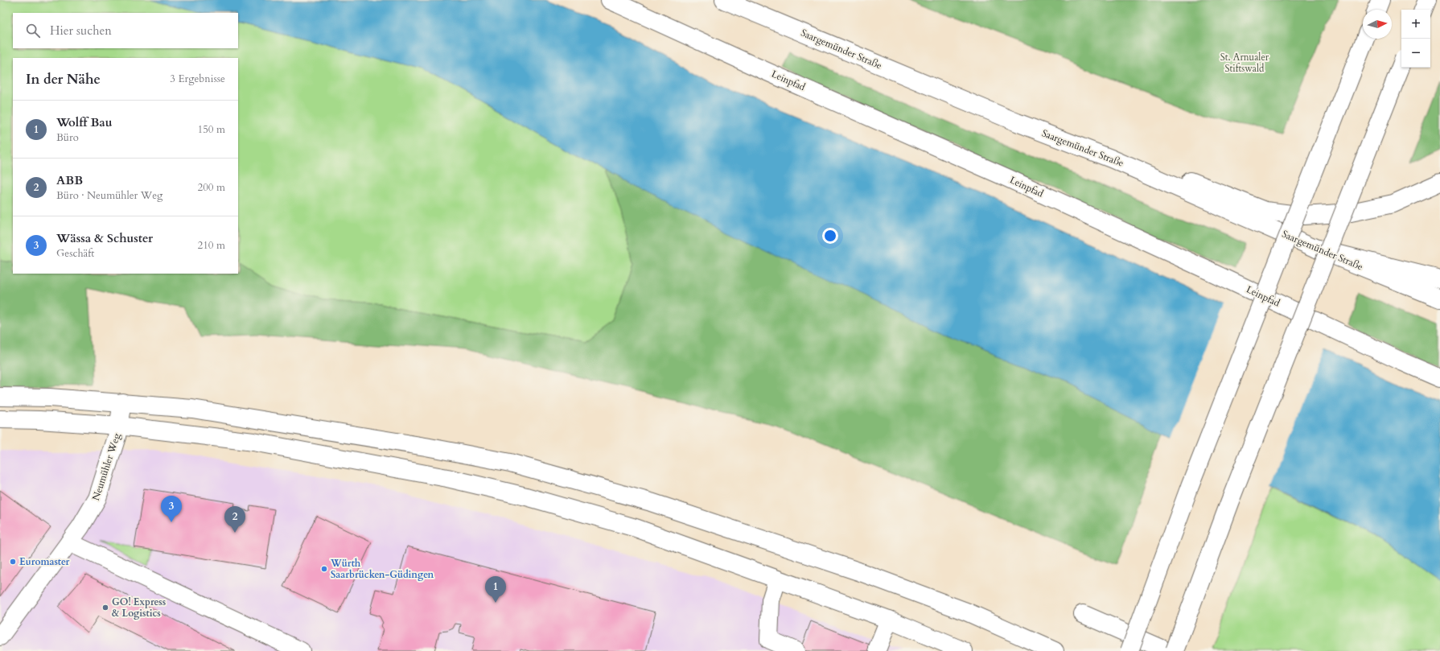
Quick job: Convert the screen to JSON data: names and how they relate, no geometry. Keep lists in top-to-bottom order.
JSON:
{
  "streets": {
    "main road": ["Saargemünder Straße", "Leinpfad", "Neumühler Weg"]
  },
  "parks": ["St. Arnualer Stiftswald"],
  "places": ["Euromaster", "Würth Saarbrücken-Güdingen", "GO! Express & Logistics"],
  "north": "right",
  "page": {
    "map_buttons": ["+", "−"],
    "search": "Hier suchen",
    "heading": ["In der Nähe", "3 Ergebnisse"],
    "list": [
      {
        "mark": "1",
        "name": "Wolff Bau",
        "note": "Büro",
        "value": "150 m"
      },
      {
        "mark": "2",
        "name": "ABB",
        "note": "Büro · Neumühler Weg",
        "value": "200 m"
      },
      {
        "mark": "3",
        "name": "Wässa & Schuster",
        "note": "Geschäft",
        "value": "210 m"
      }
    ],
    "pins": ["3", "2", "1"]
  }
}
